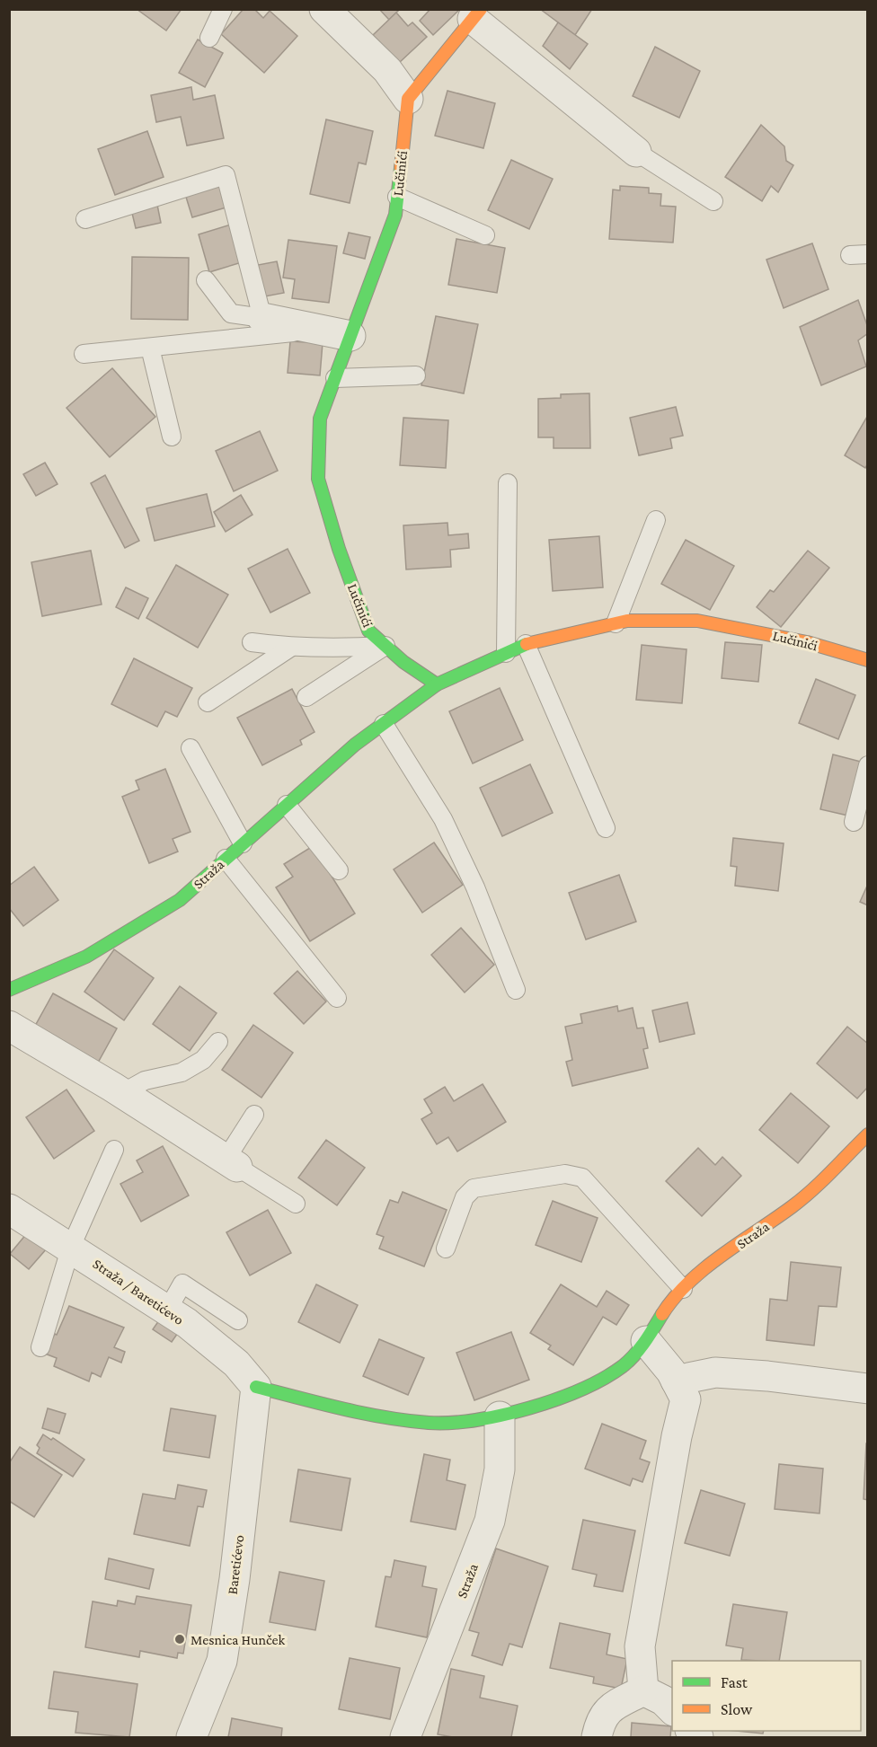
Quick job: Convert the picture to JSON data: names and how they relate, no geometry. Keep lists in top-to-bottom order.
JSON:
{
  "streets": {
    "street": [
      "Lučinići",
      "Straža",
      "Straža / Baretićevo",
      "Baretićevo"
    ]
  },
  "crossings": [
    ["Lučinići", "Straža"],
    ["Straža", "Straža / Baretićevo"],
    ["Straža", "Baretićevo"],
    ["Straža / Baretićevo", "Baretićevo"]
  ],
  "places": ["Mesnica Hunček"],
  "legend": ["Fast", "Slow"]
}
